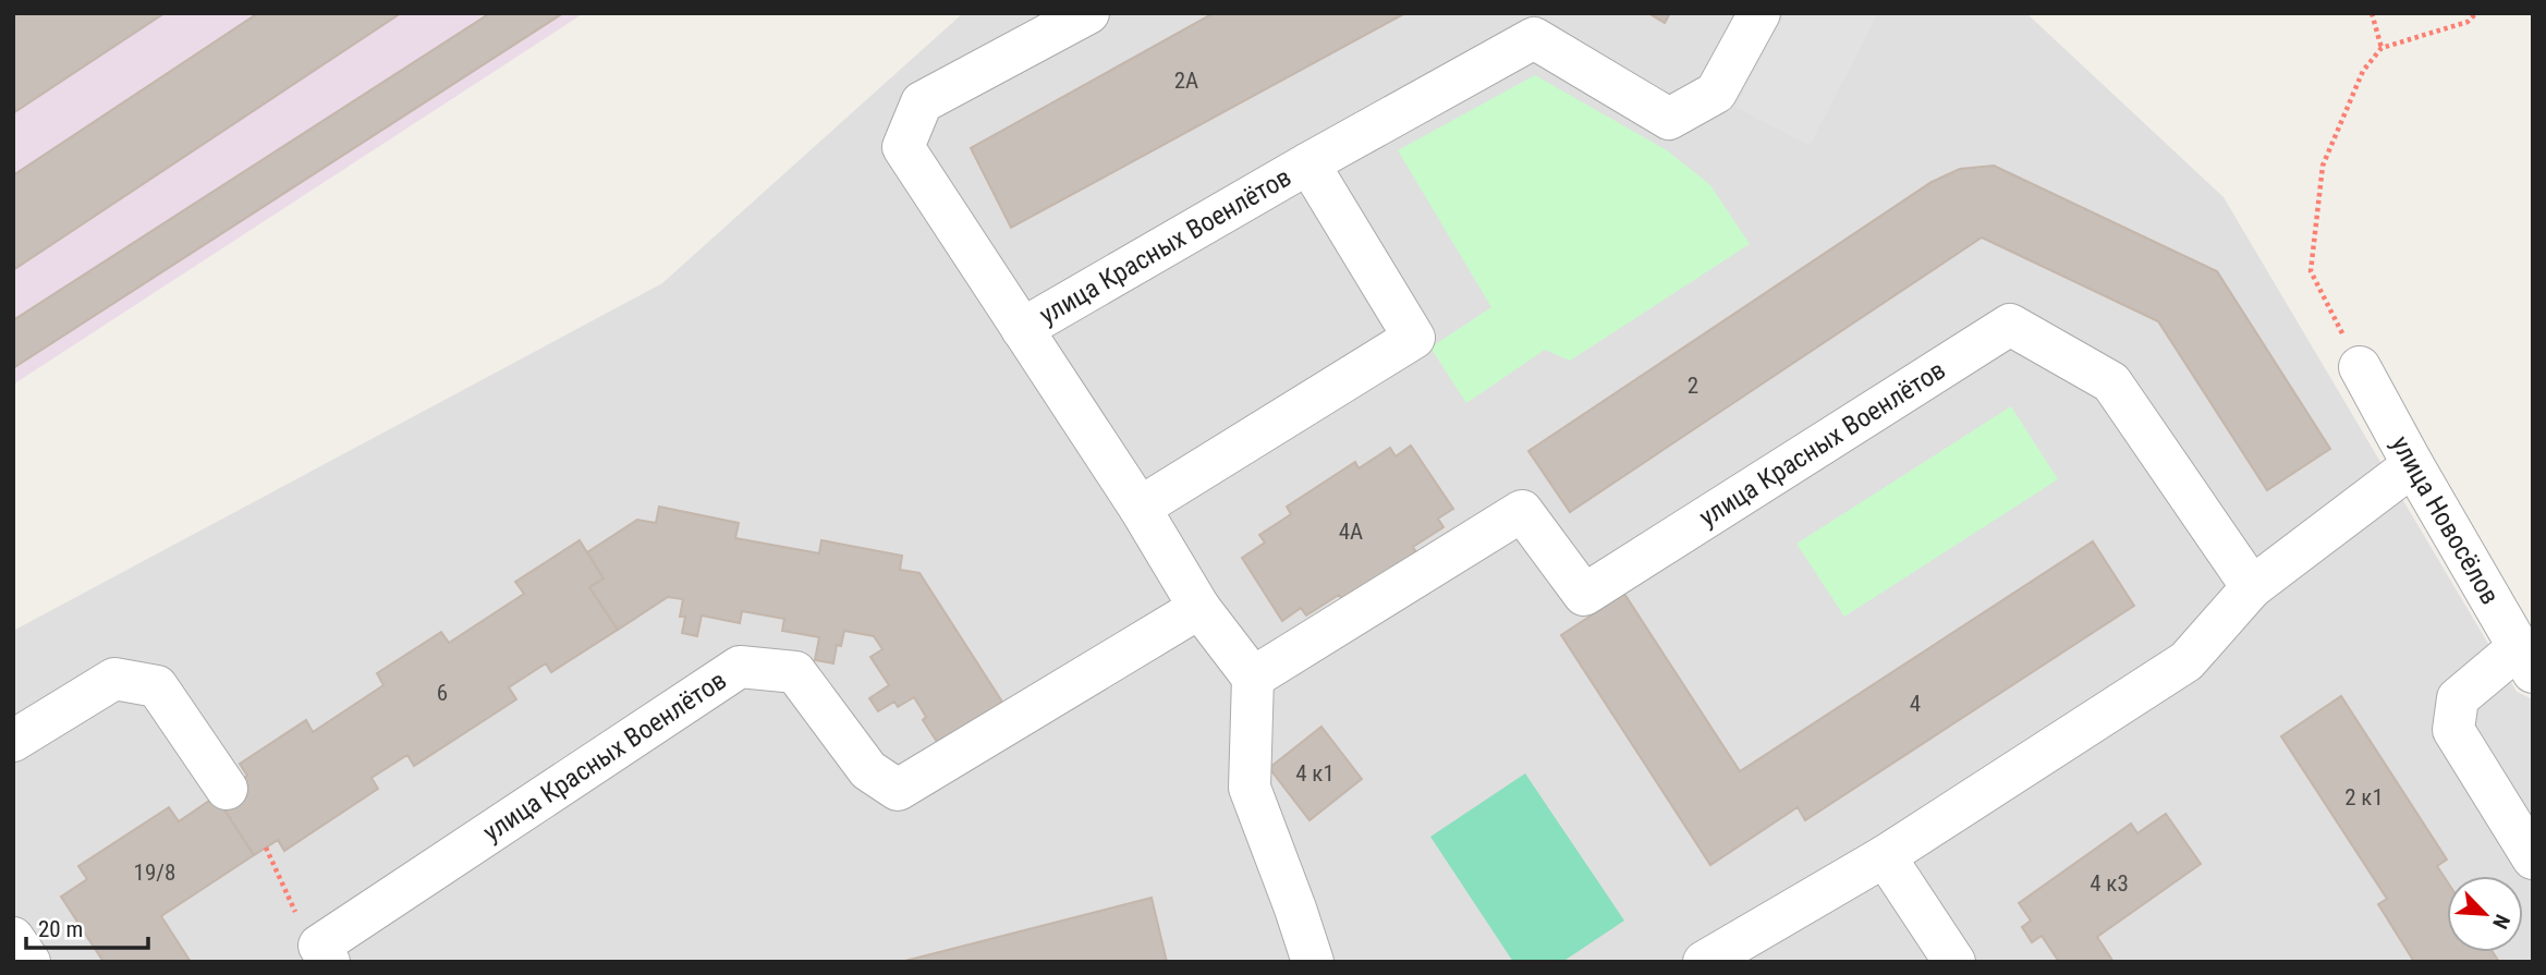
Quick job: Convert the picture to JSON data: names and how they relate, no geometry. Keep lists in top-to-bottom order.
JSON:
{
  "streets": {
    "street": ["улица Красных Военлётов", "улица Новосёлов"]
  },
  "house_numbers": [
    "2А",
    "2",
    "4А",
    "6",
    "4",
    "4 к1",
    "2 к1",
    "19/8",
    "4 к3"
  ],
  "scale_bar": "20 m",
  "north": "bottom right"
}
